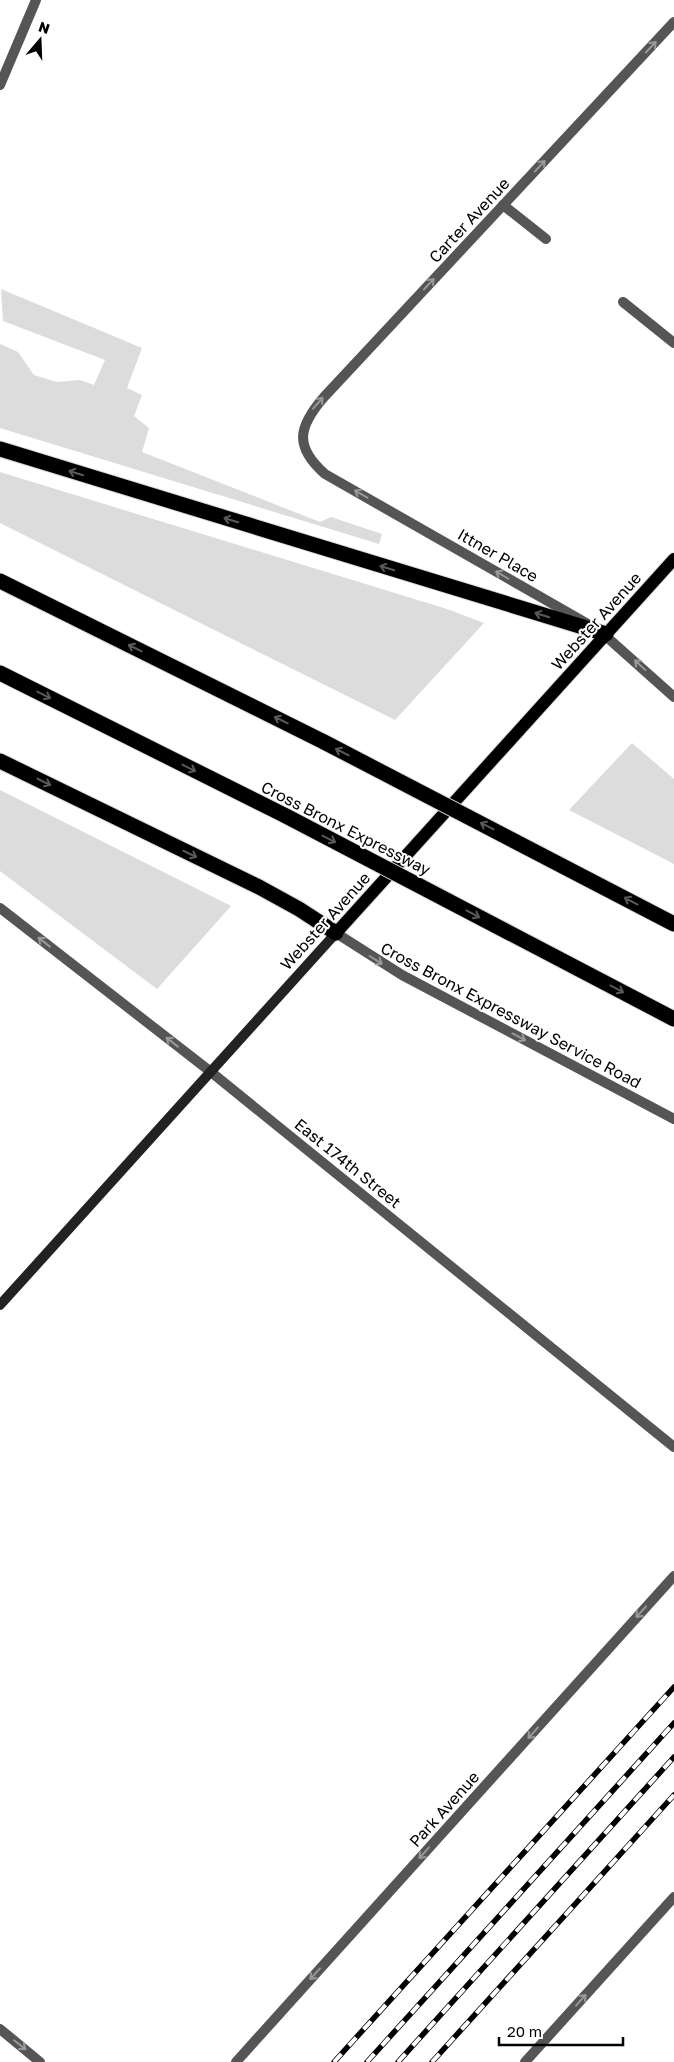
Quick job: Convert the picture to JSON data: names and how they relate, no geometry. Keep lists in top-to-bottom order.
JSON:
{
  "streets": {
    "highway": ["Cross Bronx Expressway"],
    "main road": ["Webster Avenue"],
    "street": [
      "Carter Avenue",
      "Ittner Place",
      "Cross Bronx Expressway Service Road",
      "East 174th Street",
      "Park Avenue"
    ]
  },
  "crossings": [
    ["Carter Avenue", "Ittner Place"],
    ["Ittner Place", "Webster Avenue"],
    ["Webster Avenue", "Cross Bronx Expressway Service Road"],
    ["Webster Avenue", "East 174th Street"]
  ],
  "one_way": [
    "Carter Avenue",
    "Ittner Place",
    "Cross Bronx Expressway Service Road",
    "Park Avenue"
  ],
  "scale_bar": "20 m",
  "north": "top"
}
